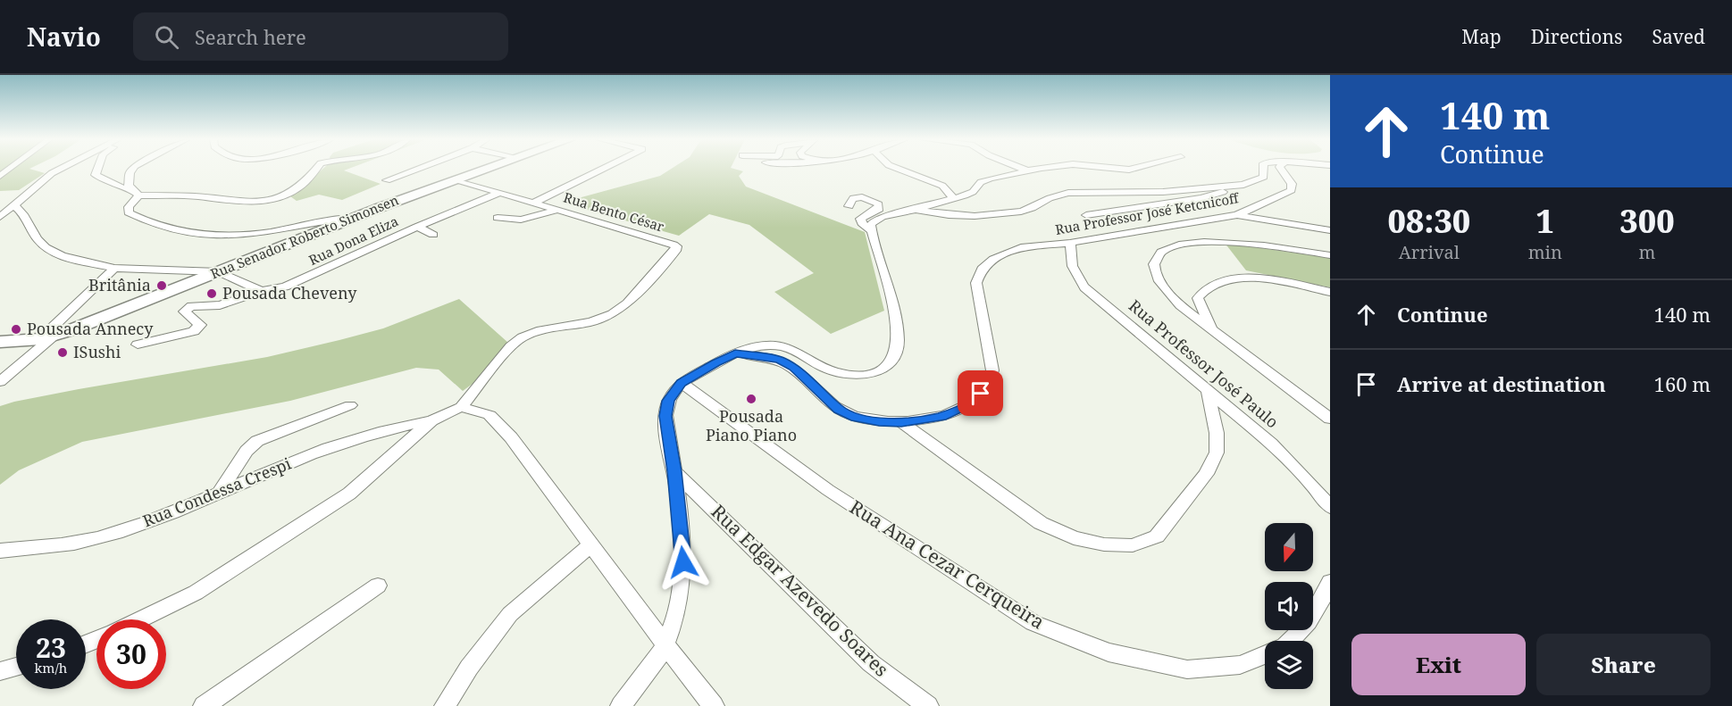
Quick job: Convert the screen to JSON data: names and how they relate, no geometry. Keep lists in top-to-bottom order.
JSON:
{
  "streets": {
    "street": [
      "Rua Bento César",
      "Rua Professor José Ketcnicoff",
      "Rua Senador Roberto Simonsen",
      "Rua Dona Eliza",
      "Rua Professor José Paulo",
      "Rua Condessa Crespi",
      "Rua Ana Cezar Cerqueira",
      "Rua Edgar Azevedo Soares"
    ]
  },
  "crossings": [
    ["Rua Bento César", "Rua Senador Roberto Simonsen"],
    ["Rua Bento César", "Rua Dona Eliza"],
    ["Rua Professor José Ketcnicoff", "Rua Professor José Paulo"]
  ],
  "places": [
    "Britânia",
    "Pousada Cheveny",
    "Pousada Annecy",
    "ISushi",
    "Pousada Piano Piano"
  ],
  "north": "bottom",
  "page": {
    "header": "Navio",
    "search": "Search here",
    "nav": ["Map", "Directions", "Saved"],
    "turn": ["140 m", "Continue"],
    "eta": [
      "08:30",
      "Arrival",
      "1",
      "min",
      "300",
      "m"
    ],
    "list": [
      {
        "name": "Continue",
        "value": "140 m"
      },
      {
        "name": "Arrive at destination",
        "value": "160 m"
      }
    ],
    "speed": "23 km/h",
    "limit": "30",
    "buttons": ["Exit", "Share"]
  }
}
